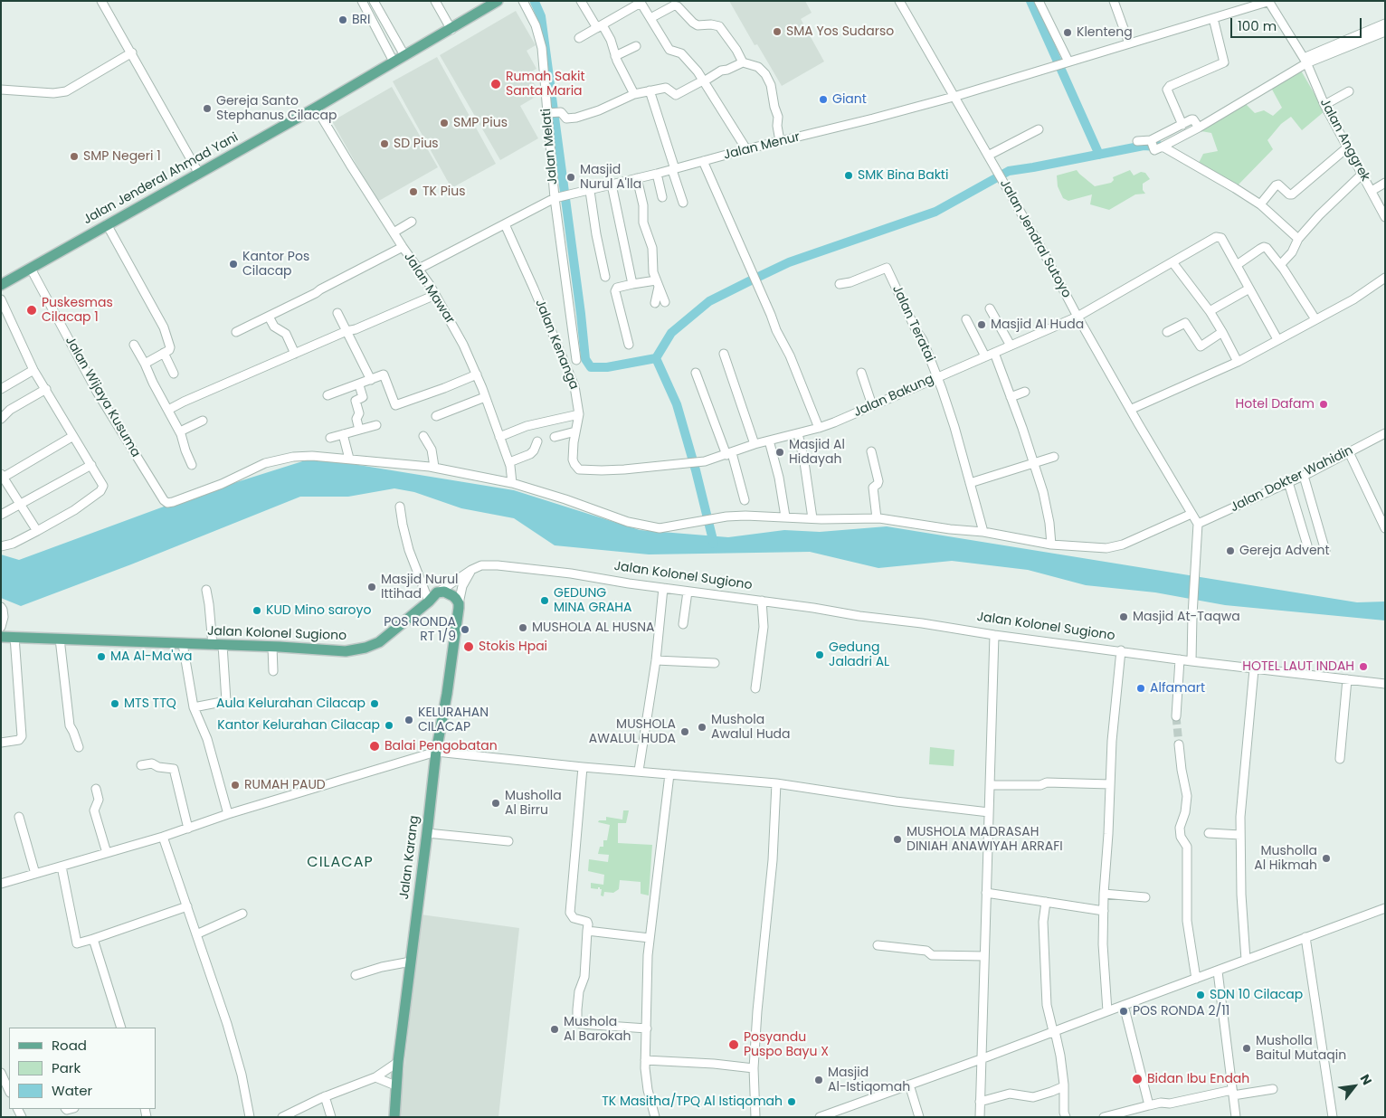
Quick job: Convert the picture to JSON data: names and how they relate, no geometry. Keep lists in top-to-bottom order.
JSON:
{
  "streets": {
    "main road": ["Jalan Jenderal Ahmad Yani", "Jalan Kolonel Sugiono", "Jalan Karang"],
    "street": [
      "Jalan Anggrek",
      "Jalan Melati",
      "Jalan Menur",
      "Jalan Jendral Sutoyo",
      "Jalan Mawar",
      "Jalan Teratai",
      "Jalan Kenanga",
      "Jalan Bakung",
      "Jalan Wijaya Kusuma",
      "Jalan Dokter Wahidin"
    ]
  },
  "crossings": [
    ["Jalan Anggrek", "Jalan Menur"],
    ["Jalan Melati", "Jalan Menur"],
    ["Jalan Melati", "Jalan Mawar"],
    ["Jalan Melati", "Jalan Kenanga"],
    ["Jalan Menur", "Jalan Jendral Sutoyo"],
    ["Jalan Jenderal Ahmad Yani", "Jalan Mawar"],
    ["Jalan Jenderal Ahmad Yani", "Jalan Wijaya Kusuma"],
    ["Jalan Jendral Sutoyo", "Jalan Bakung"],
    ["Jalan Jendral Sutoyo", "Jalan Dokter Wahidin"],
    ["Jalan Teratai", "Jalan Bakung"],
    ["Jalan Kenanga", "Jalan Bakung"]
  ],
  "districts": ["CILACAP"],
  "places": [
    "BRI",
    "SMA Yos Sudarso",
    "Klenteng",
    "Rumah Sakit Santa Maria",
    "Giant",
    "Gereja Santo Stephanus Cilacap",
    "SMP Pius",
    "SD Pius",
    "SMP Negeri 1",
    "SMK Bina Bakti",
    "Masjid Nurul A'lla",
    "TK Pius",
    "Kantor Pos Cilacap",
    "Puskesmas Cilacap 1",
    "Masjid Al Huda",
    "Hotel Dafam",
    "Masjid Al Hidayah",
    "Gereja Advent",
    "Masjid Nurul Ittihad",
    "GEDUNG MINA GRAHA",
    "KUD Mino saroyo",
    "Masjid At-Taqwa",
    "MUSHOLA AL HUSNA",
    "POS RONDA RT 1/9",
    "Stokis Hpai",
    "Gedung Jaladri AL",
    "MA Al-Ma'wa",
    "HOTEL LAUT INDAH",
    "Alfamart",
    "MTS TTQ",
    "Aula Kelurahan Cilacap",
    "KELURAHAN CILACAP",
    "Kantor Kelurahan Cilacap",
    "Mushola Awalul Huda",
    "MUSHOLA AWALUL HUDA",
    "Balai Pengobatan",
    "RUMAH PAUD",
    "Musholla Al Birru",
    "MUSHOLA MADRASAH DINIAH ANAWIYAH ARRAFI",
    "Musholla Al Hikmah",
    "SDN 10 Cilacap",
    "POS RONDA 2/11",
    "Mushola Al Barokah",
    "Posyandu Puspo Bayu X",
    "Musholla Baitul Mutaqin",
    "Bidan Ibu Endah",
    "Masjid Al-Istiqomah",
    "TK Masitha/TPQ Al Istiqomah"
  ],
  "legend": ["Road", "Park", "Water"],
  "scale_bar": "100 m",
  "north": "top right"
}
